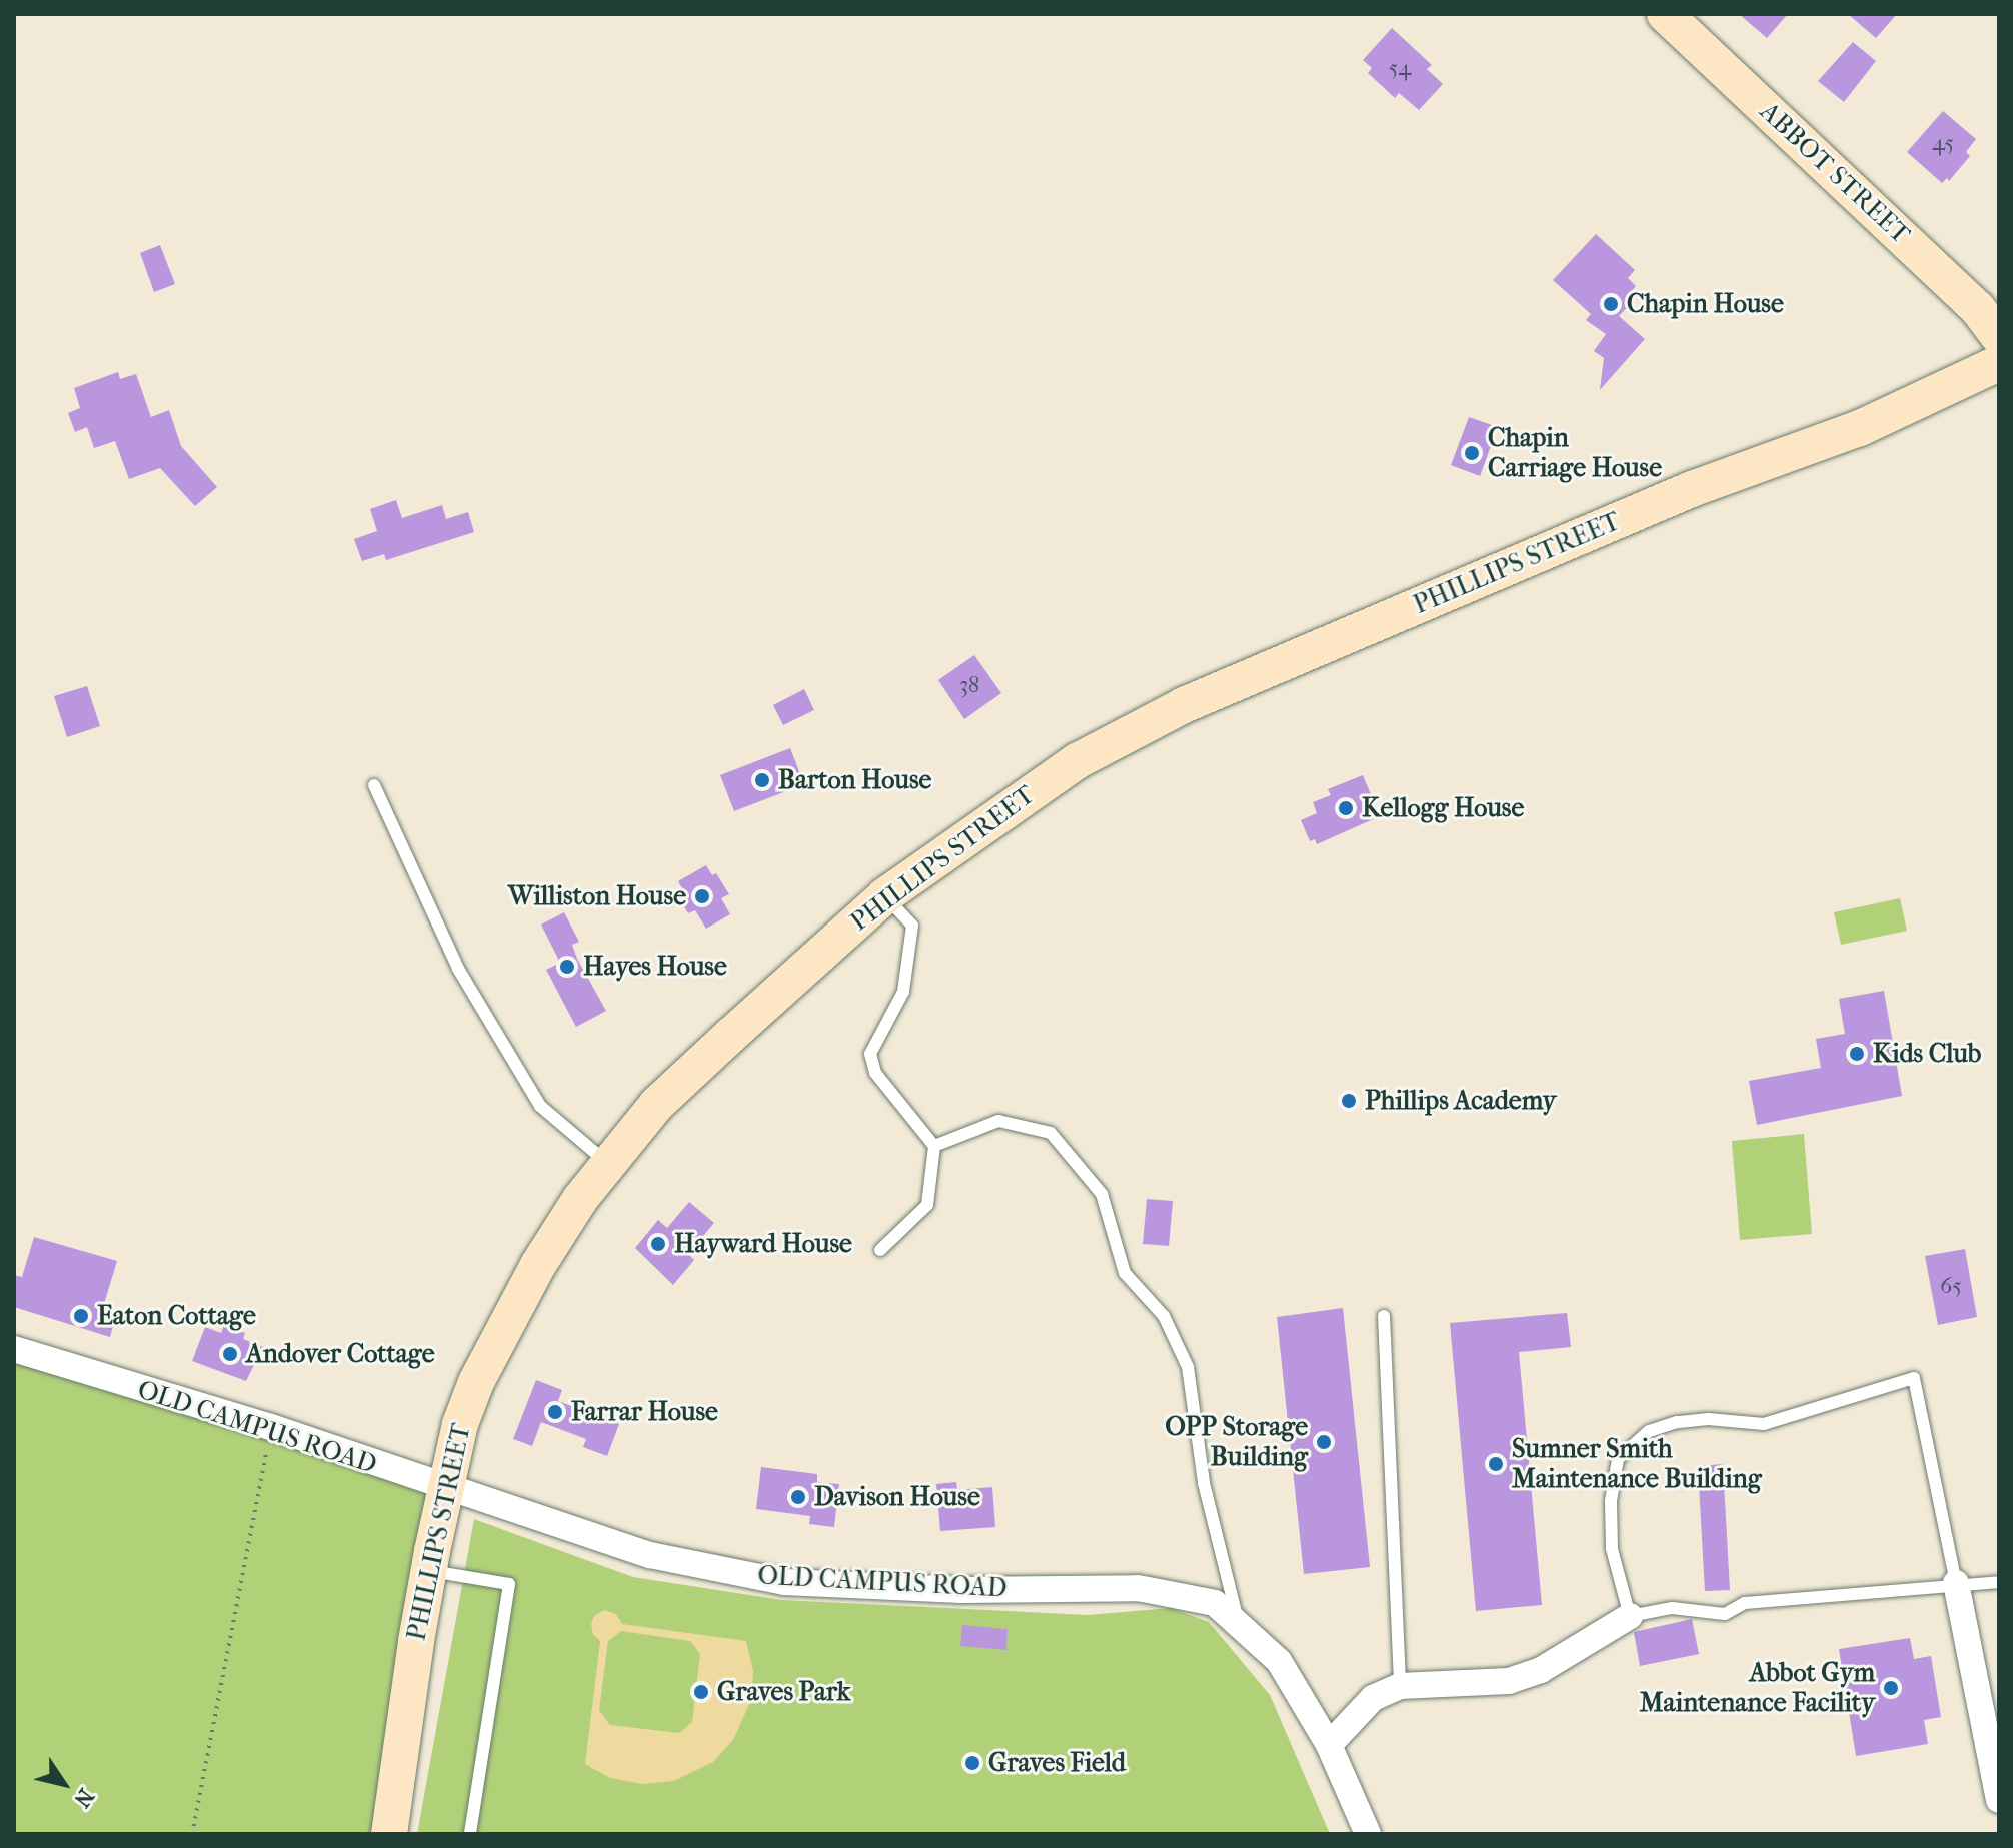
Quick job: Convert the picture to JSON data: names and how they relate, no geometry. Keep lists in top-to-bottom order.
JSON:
{
  "streets": {
    "street": ["ABBOT STREET", "PHILLIPS STREET", "OLD CAMPUS ROAD"]
  },
  "crossings": [
    ["PHILLIPS STREET", "OLD CAMPUS ROAD"]
  ],
  "places": [
    "Chapin House",
    "Chapin Carriage House",
    "Barton House",
    "Kellogg House",
    "Williston House",
    "Hayes House",
    "Kids Club",
    "Phillips Academy",
    "Hayward House",
    "Eaton Cottage",
    "Andover Cottage",
    "Farrar House",
    "OPP Storage Building",
    "Sumner Smith Maintenance Building",
    "Davison House",
    "Abbot Gym Maintenance Facility",
    "Graves Park",
    "Graves Field"
  ],
  "house_numbers": [
    "54",
    "45",
    "38",
    "65"
  ],
  "north": "bottom right"
}
